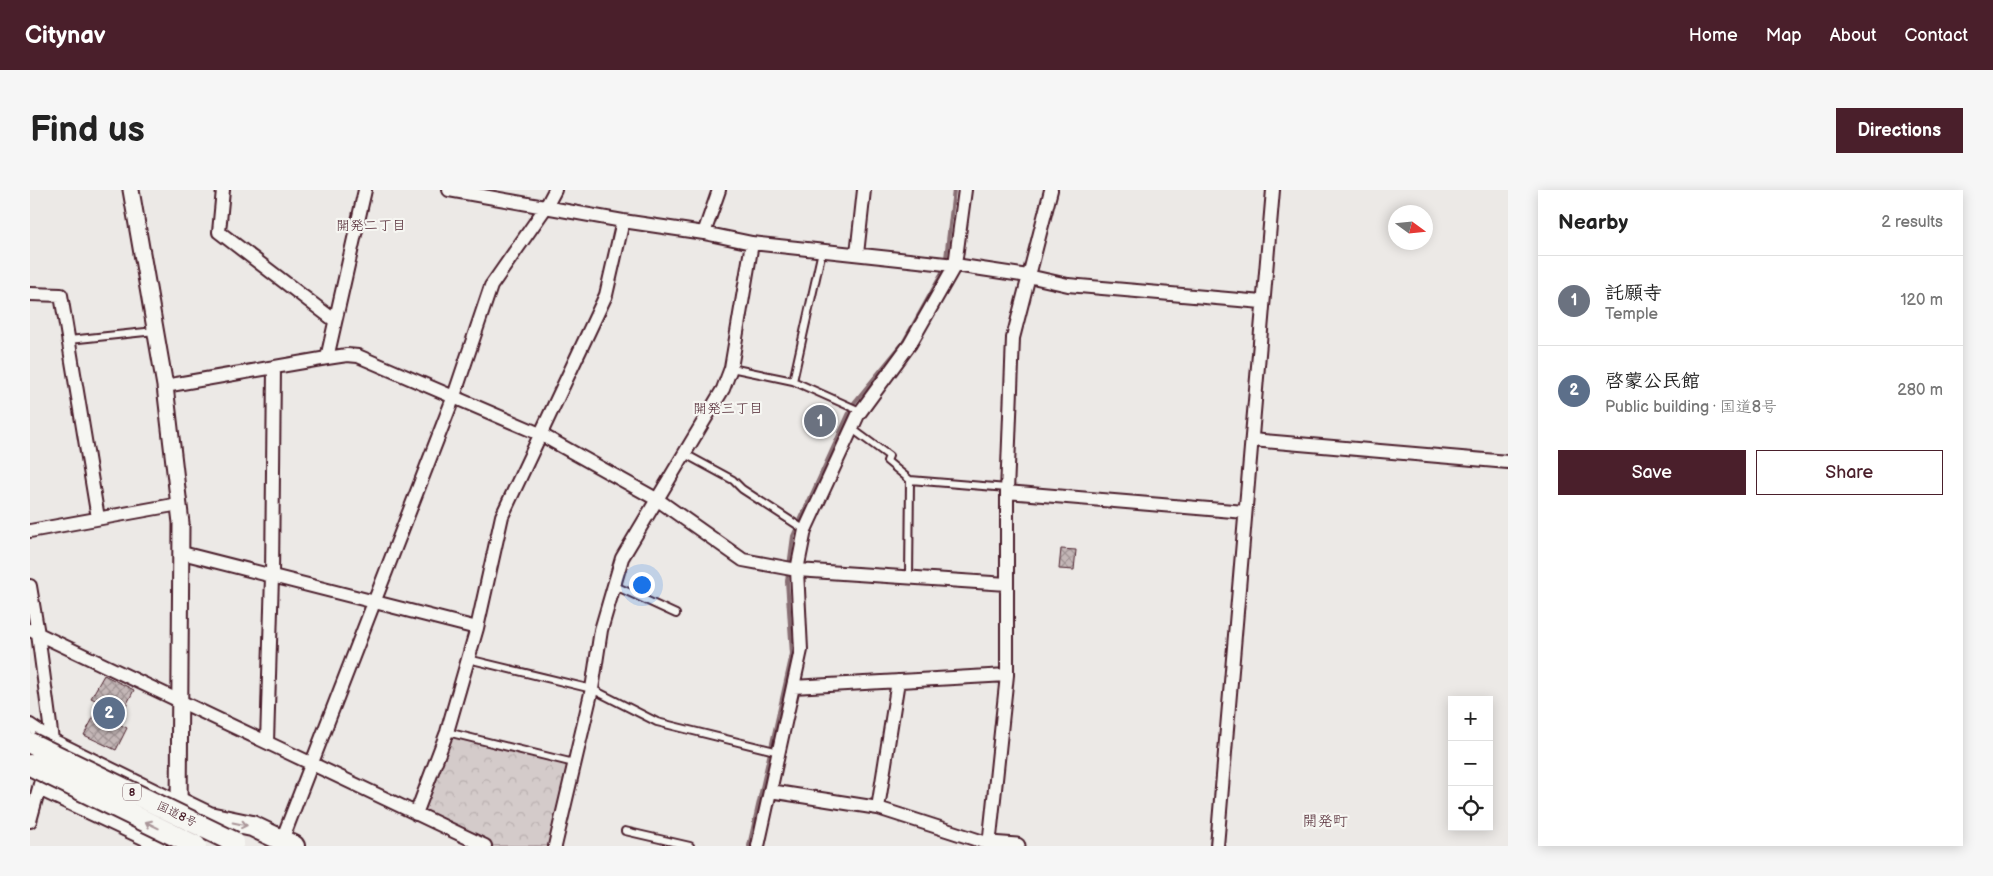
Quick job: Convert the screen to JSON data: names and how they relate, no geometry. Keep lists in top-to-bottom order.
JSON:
{
  "streets": {
    "highway": ["8", "国道8号"]
  },
  "districts": ["開発二丁目", "開発三丁目", "開発町"],
  "north": "right",
  "page": {
    "header": "Citynav",
    "nav": [
      "Home",
      "Map",
      "About",
      "Contact"
    ],
    "buttons": [
      "Directions",
      ["Save", "Share"]
    ],
    "title": "Find us",
    "heading": ["Nearby", "2 results"],
    "list": [
      {
        "mark": "1",
        "name": "託願寺",
        "note": "Temple",
        "value": "120 m"
      },
      {
        "mark": "2",
        "name": "啓蒙公民館",
        "note": "Public building · 国道8号",
        "value": "280 m"
      }
    ],
    "pins": ["1", "2"],
    "map_buttons": ["+", "−"]
  }
}
